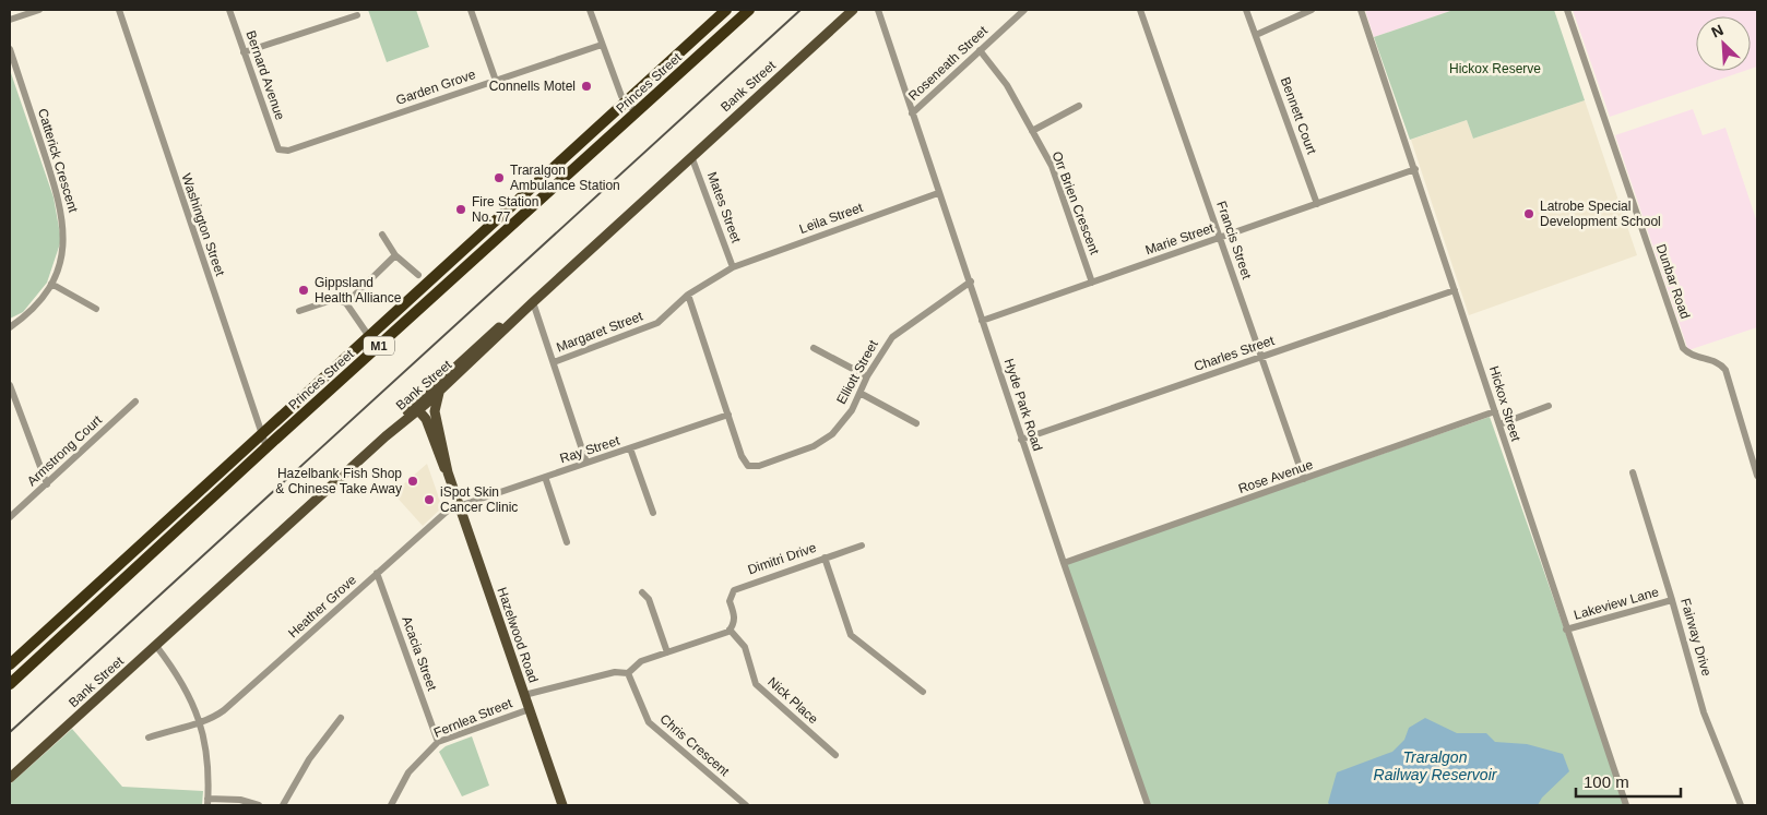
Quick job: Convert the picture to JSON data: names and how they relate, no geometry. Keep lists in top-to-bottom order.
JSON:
{
  "streets": {
    "highway": ["Princes Street", "M1"],
    "main road": ["Bank Street", "Hazelwood Road"],
    "street": [
      "Roseneath Street",
      "Bernard Avenue",
      "Garden Grove",
      "Bennett Court",
      "Catterick Crescent",
      "Orr Brien Crescent",
      "Mates Street",
      "Leila Street",
      "Washington Street",
      "Marie Street",
      "Francis Street",
      "Dunbar Road",
      "Margaret Street",
      "Charles Street",
      "Elliott Street",
      "Hickox Street",
      "Hyde Park Road",
      "Ray Street",
      "Armstrong Court",
      "Rose Avenue",
      "Dimitri Drive",
      "Lakeview Lane",
      "Heather Grove",
      "Fairway Drive",
      "Acacia Street",
      "Nick Place",
      "Fernlea Street",
      "Chris Crescent"
    ]
  },
  "crossings": [
    ["Roseneath Street", "Orr Brien Crescent"],
    ["Roseneath Street", "Hyde Park Road"],
    ["Bernard Avenue", "Garden Grove"],
    ["Princes Street", "Washington Street"],
    ["Bank Street", "Mates Street"],
    ["Bennett Court", "Marie Street"],
    ["Orr Brien Crescent", "Marie Street"],
    ["Mates Street", "Leila Street"],
    ["Mates Street", "Margaret Street"],
    ["Leila Street", "Margaret Street"],
    ["Leila Street", "Hyde Park Road"],
    ["Marie Street", "Francis Street"],
    ["Marie Street", "Hickox Street"],
    ["Marie Street", "Hyde Park Road"],
    ["Francis Street", "Charles Street"],
    ["Francis Street", "Rose Avenue"],
    ["Margaret Street", "Elliott Street"],
    ["Charles Street", "Hickox Street"],
    ["Charles Street", "Hyde Park Road"],
    ["Elliott Street", "Hyde Park Road"],
    ["Elliott Street", "Ray Street"],
    ["Hickox Street", "Rose Avenue"],
    ["Hickox Street", "Lakeview Lane"],
    ["Hyde Park Road", "Rose Avenue"],
    ["Ray Street", "Heather Grove"],
    ["Ray Street", "Hazelwood Road"],
    ["Dimitri Drive", "Nick Place"],
    ["Lakeview Lane", "Fairway Drive"],
    ["Heather Grove", "Hazelwood Road"],
    ["Heather Grove", "Acacia Street"],
    ["Hazelwood Road", "Fernlea Street"],
    ["Acacia Street", "Fernlea Street"]
  ],
  "water": ["Traralgon Railway Reservoir"],
  "parks": ["Hickox Reserve"],
  "places": [
    "Connells Motel",
    "Traralgon Ambulance Station",
    "Fire Station No. 77",
    "Latrobe Special Development School",
    "Gippsland Health Alliance",
    "Hazelbank Fish Shop & Chinese Take Away",
    "iSpot Skin Cancer Clinic"
  ],
  "scale_bar": "100 m",
  "north": "top left"
}
